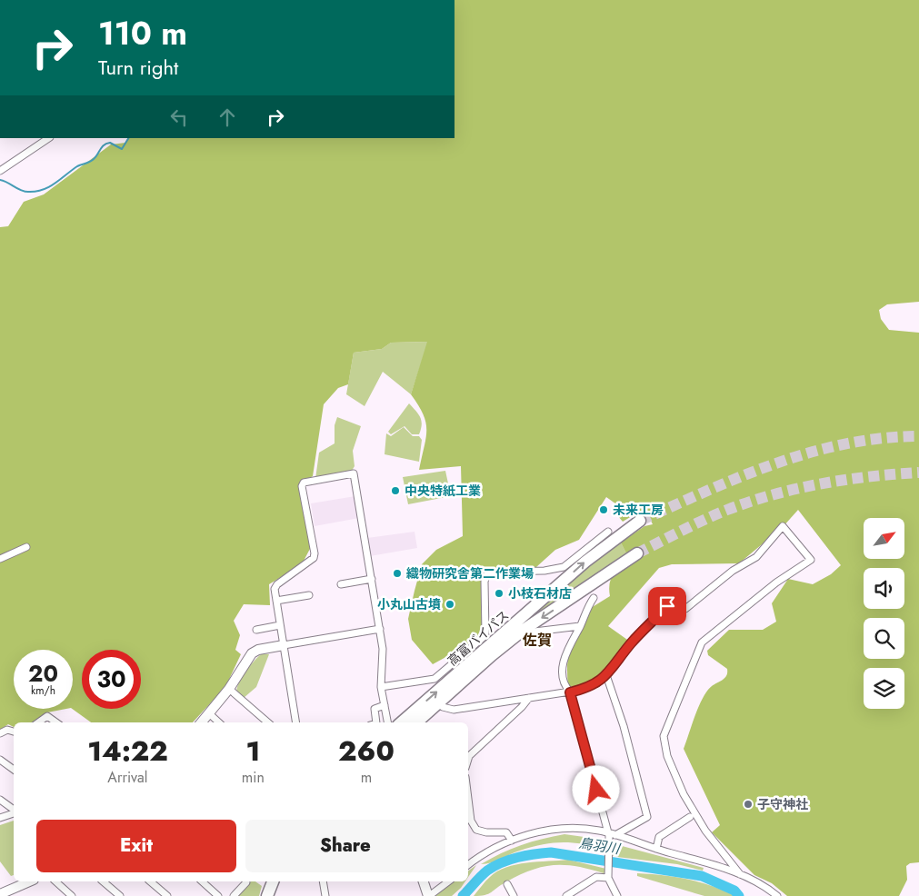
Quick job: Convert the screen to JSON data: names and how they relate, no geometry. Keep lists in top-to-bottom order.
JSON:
{
  "streets": {
    "highway": ["高富バイパス"]
  },
  "districts": ["佐賀"],
  "water": ["鳥羽川"],
  "places": [
    "中央特紙工業",
    "未来工房",
    "織物研究舎第二作業場",
    "小枝石材店",
    "小丸山古墳",
    "子守神社"
  ],
  "north": "top right",
  "page": {
    "turn": ["110 m", "Turn right"],
    "speed": "20 km/h",
    "limit": "30",
    "eta": [
      "14:22",
      "Arrival",
      "1",
      "min",
      "260",
      "m"
    ],
    "buttons": ["Exit", "Share"]
  }
}
